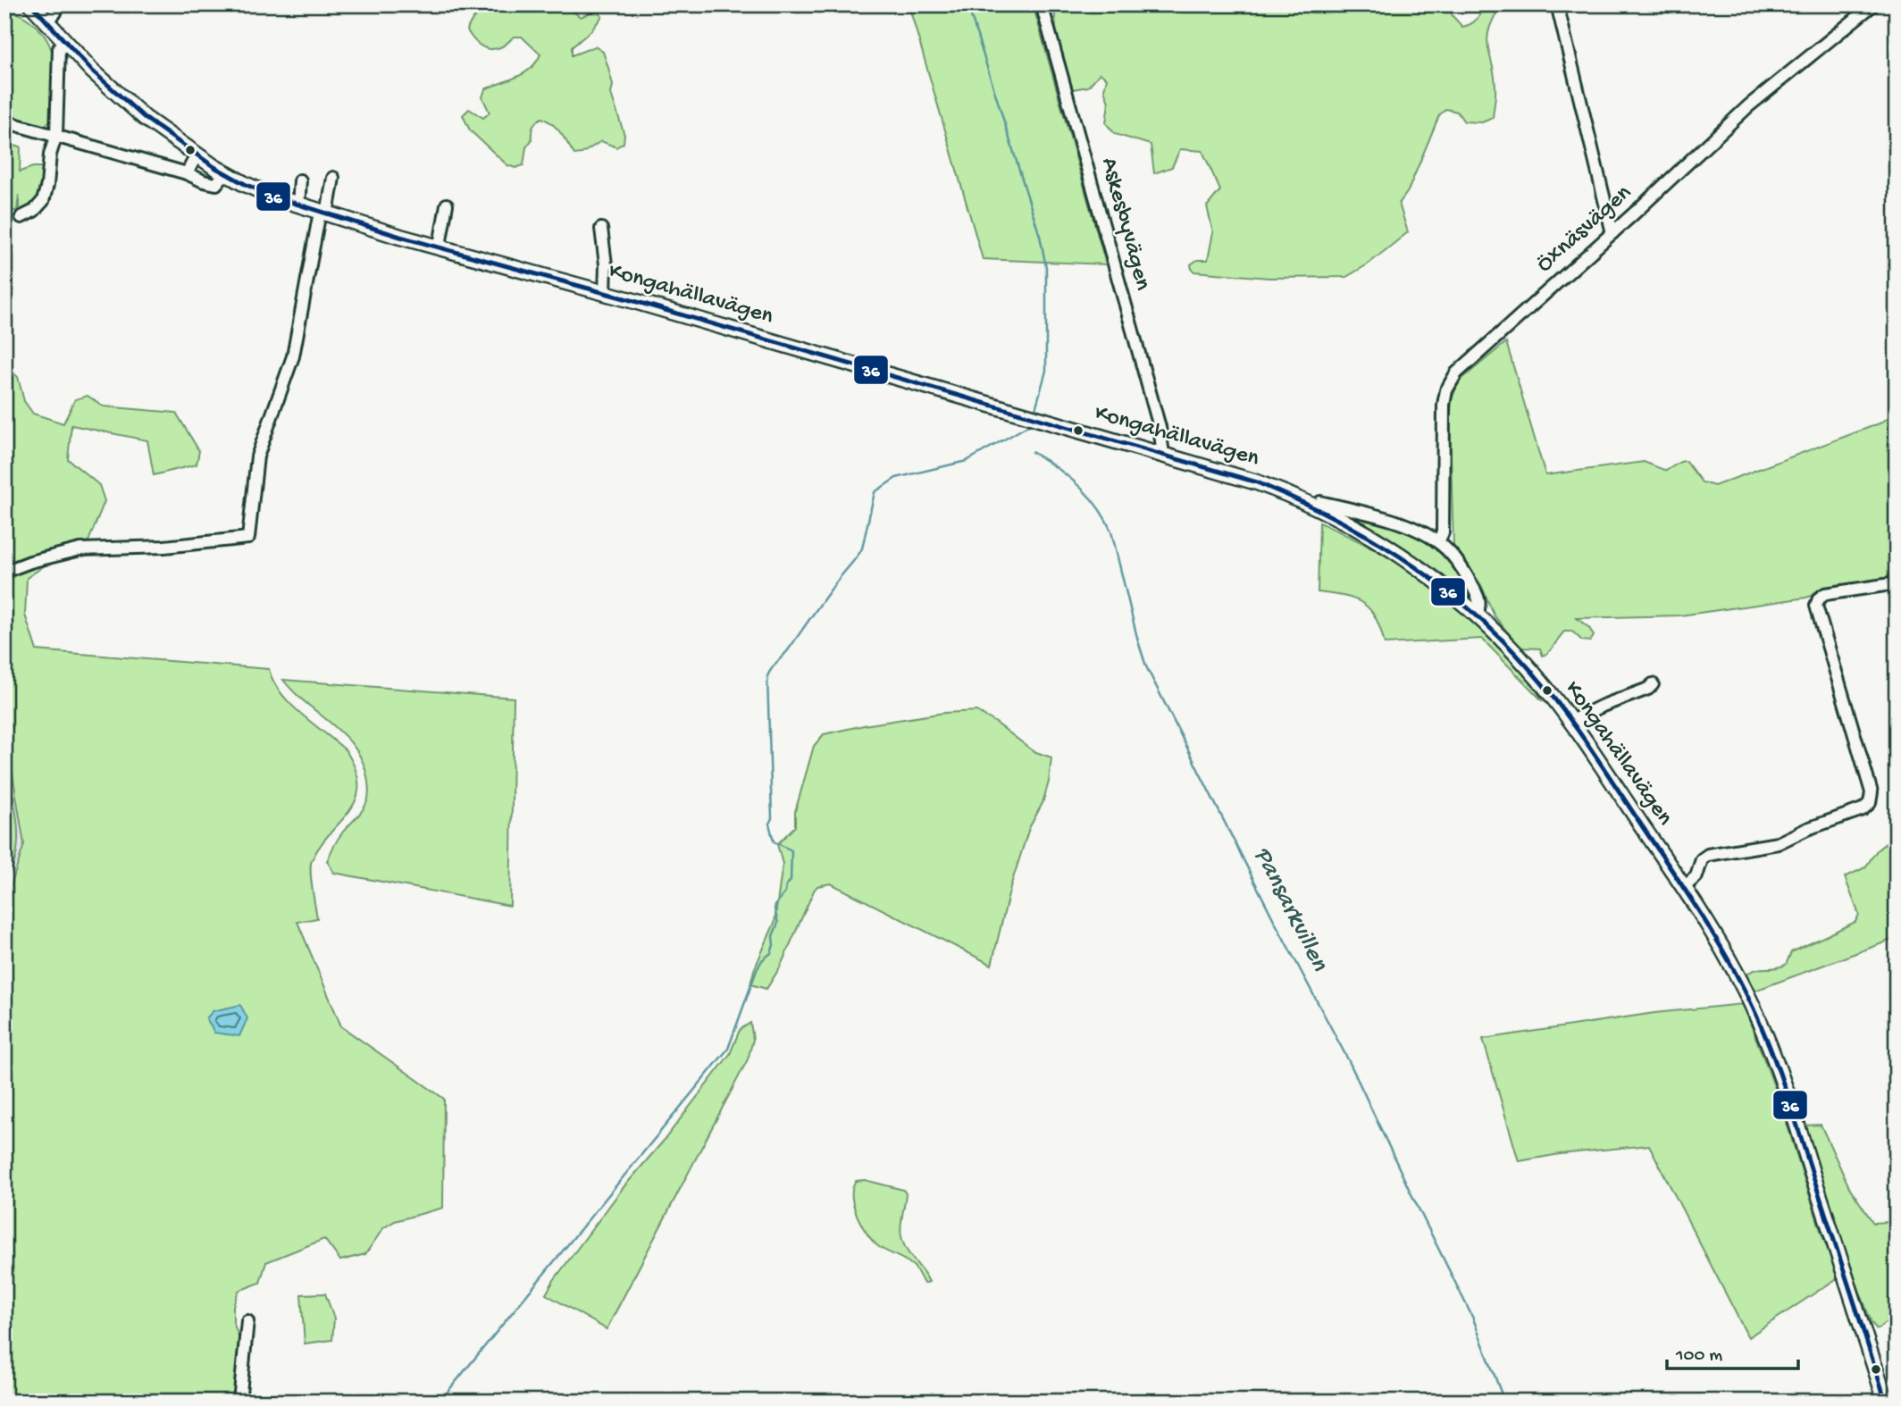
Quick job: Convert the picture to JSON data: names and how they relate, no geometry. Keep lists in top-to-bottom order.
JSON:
{
  "streets": {
    "street": ["Askesbyvägen", "Öxnäsvägen", "Kongahällavägen"]
  },
  "crossings": [
    ["Askesbyvägen", "Kongahällavägen"]
  ],
  "water": ["Pansarkvillen"],
  "lines": ["transit line 36"],
  "scale_bar": "100 m"
}
